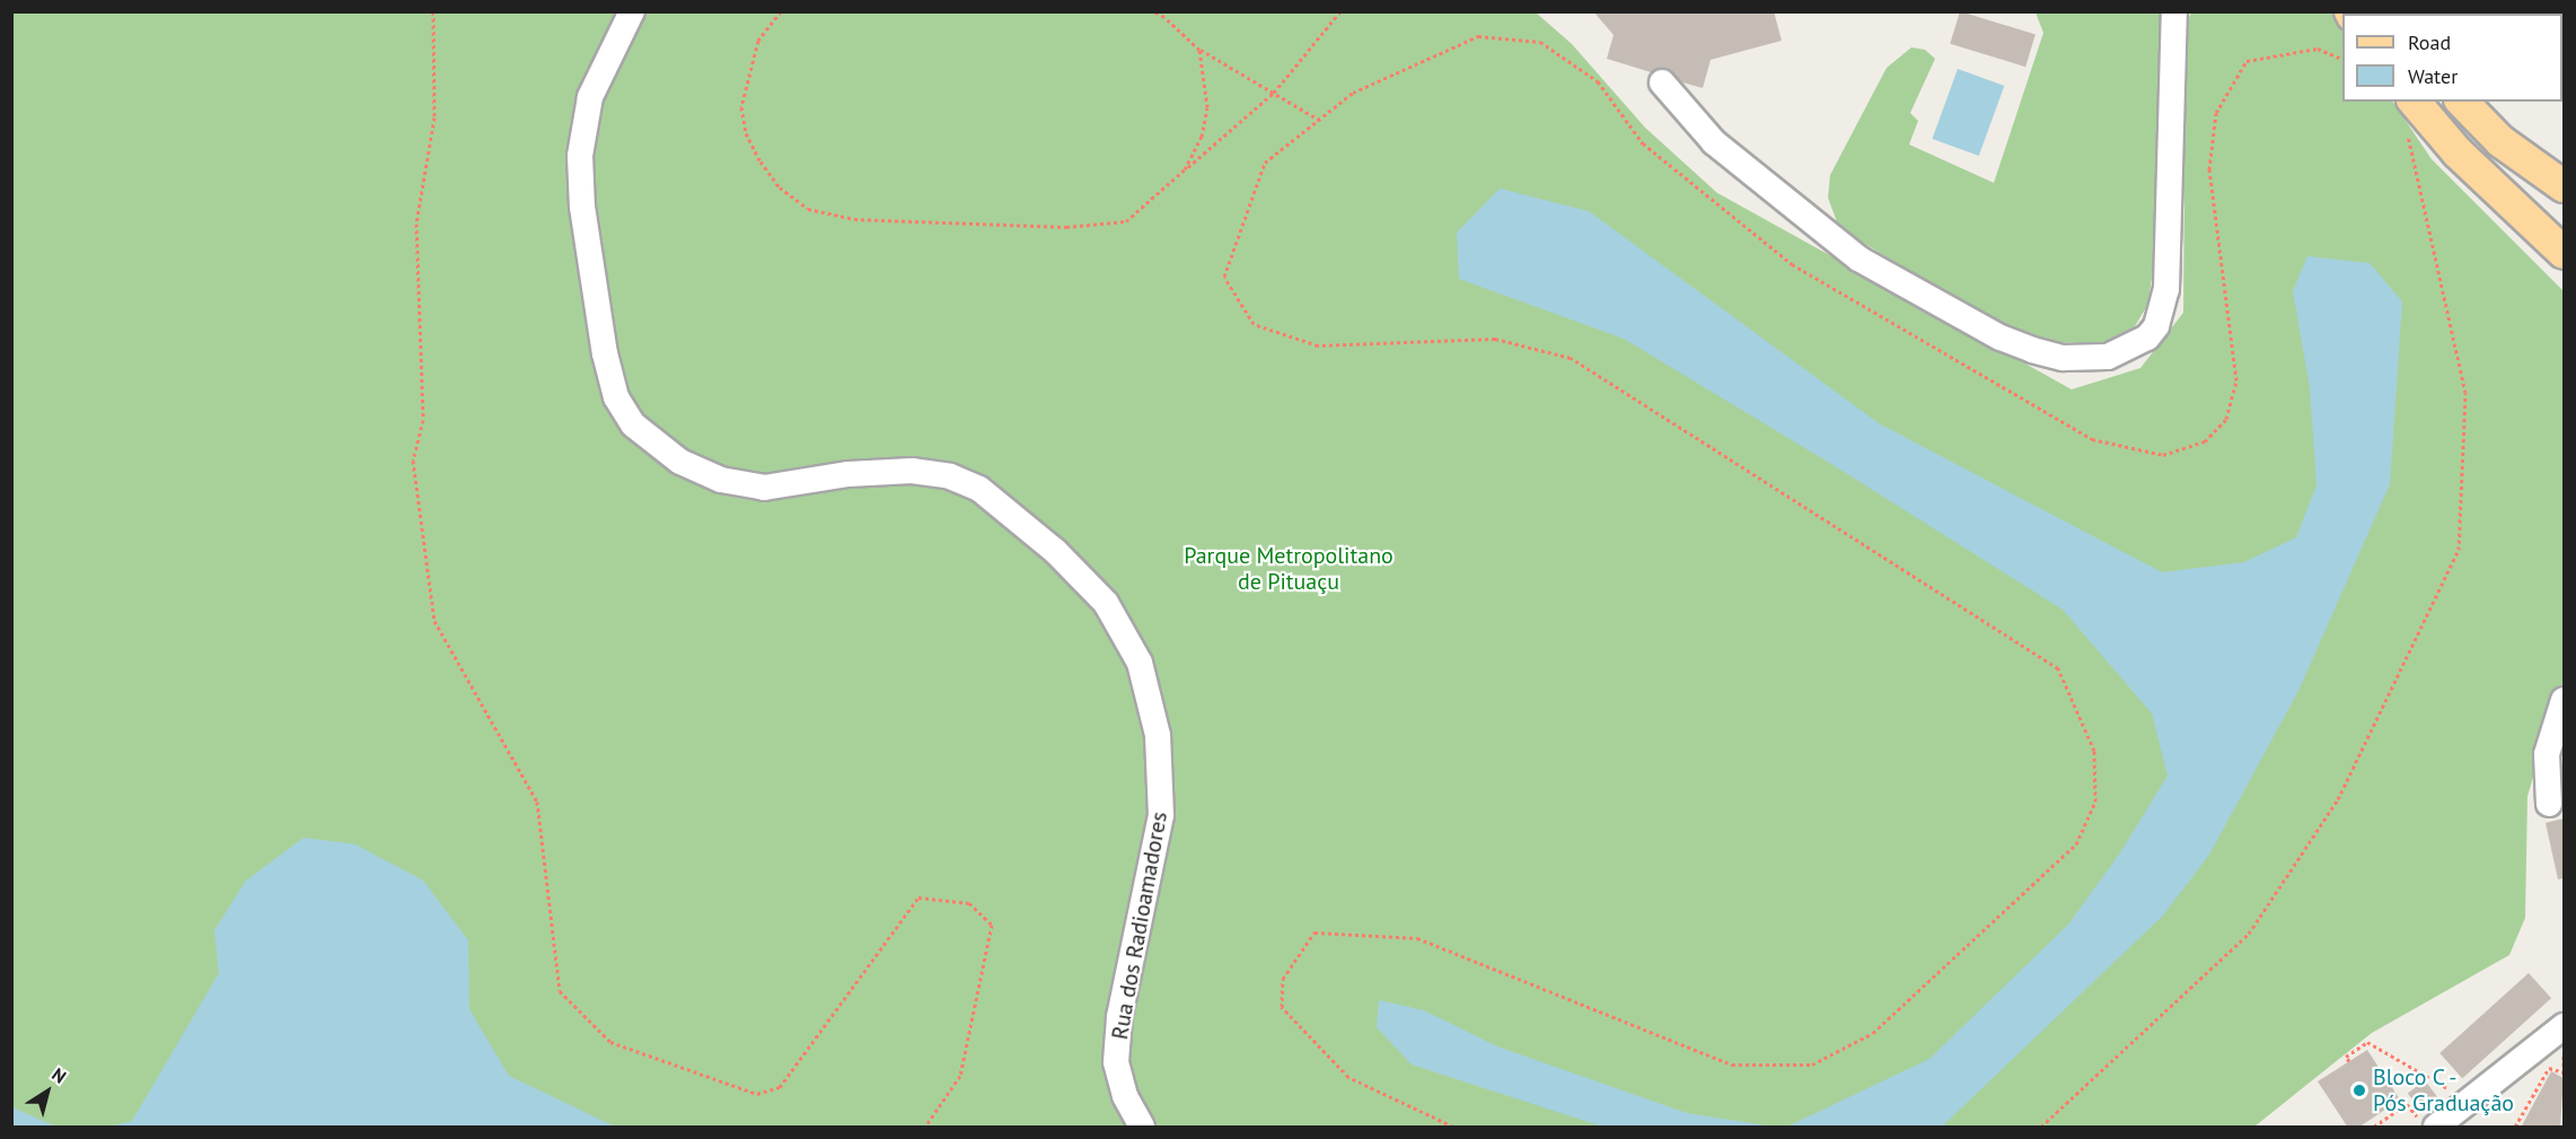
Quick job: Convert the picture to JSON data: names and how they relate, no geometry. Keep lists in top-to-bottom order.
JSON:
{
  "streets": {
    "lane": ["Rua dos Radioamadores"]
  },
  "parks": ["Parque Metropolitano de Pituaçu"],
  "places": ["Bloco C - Pós Graduação"],
  "legend": ["Road", "Water"],
  "north": "top right"
}
